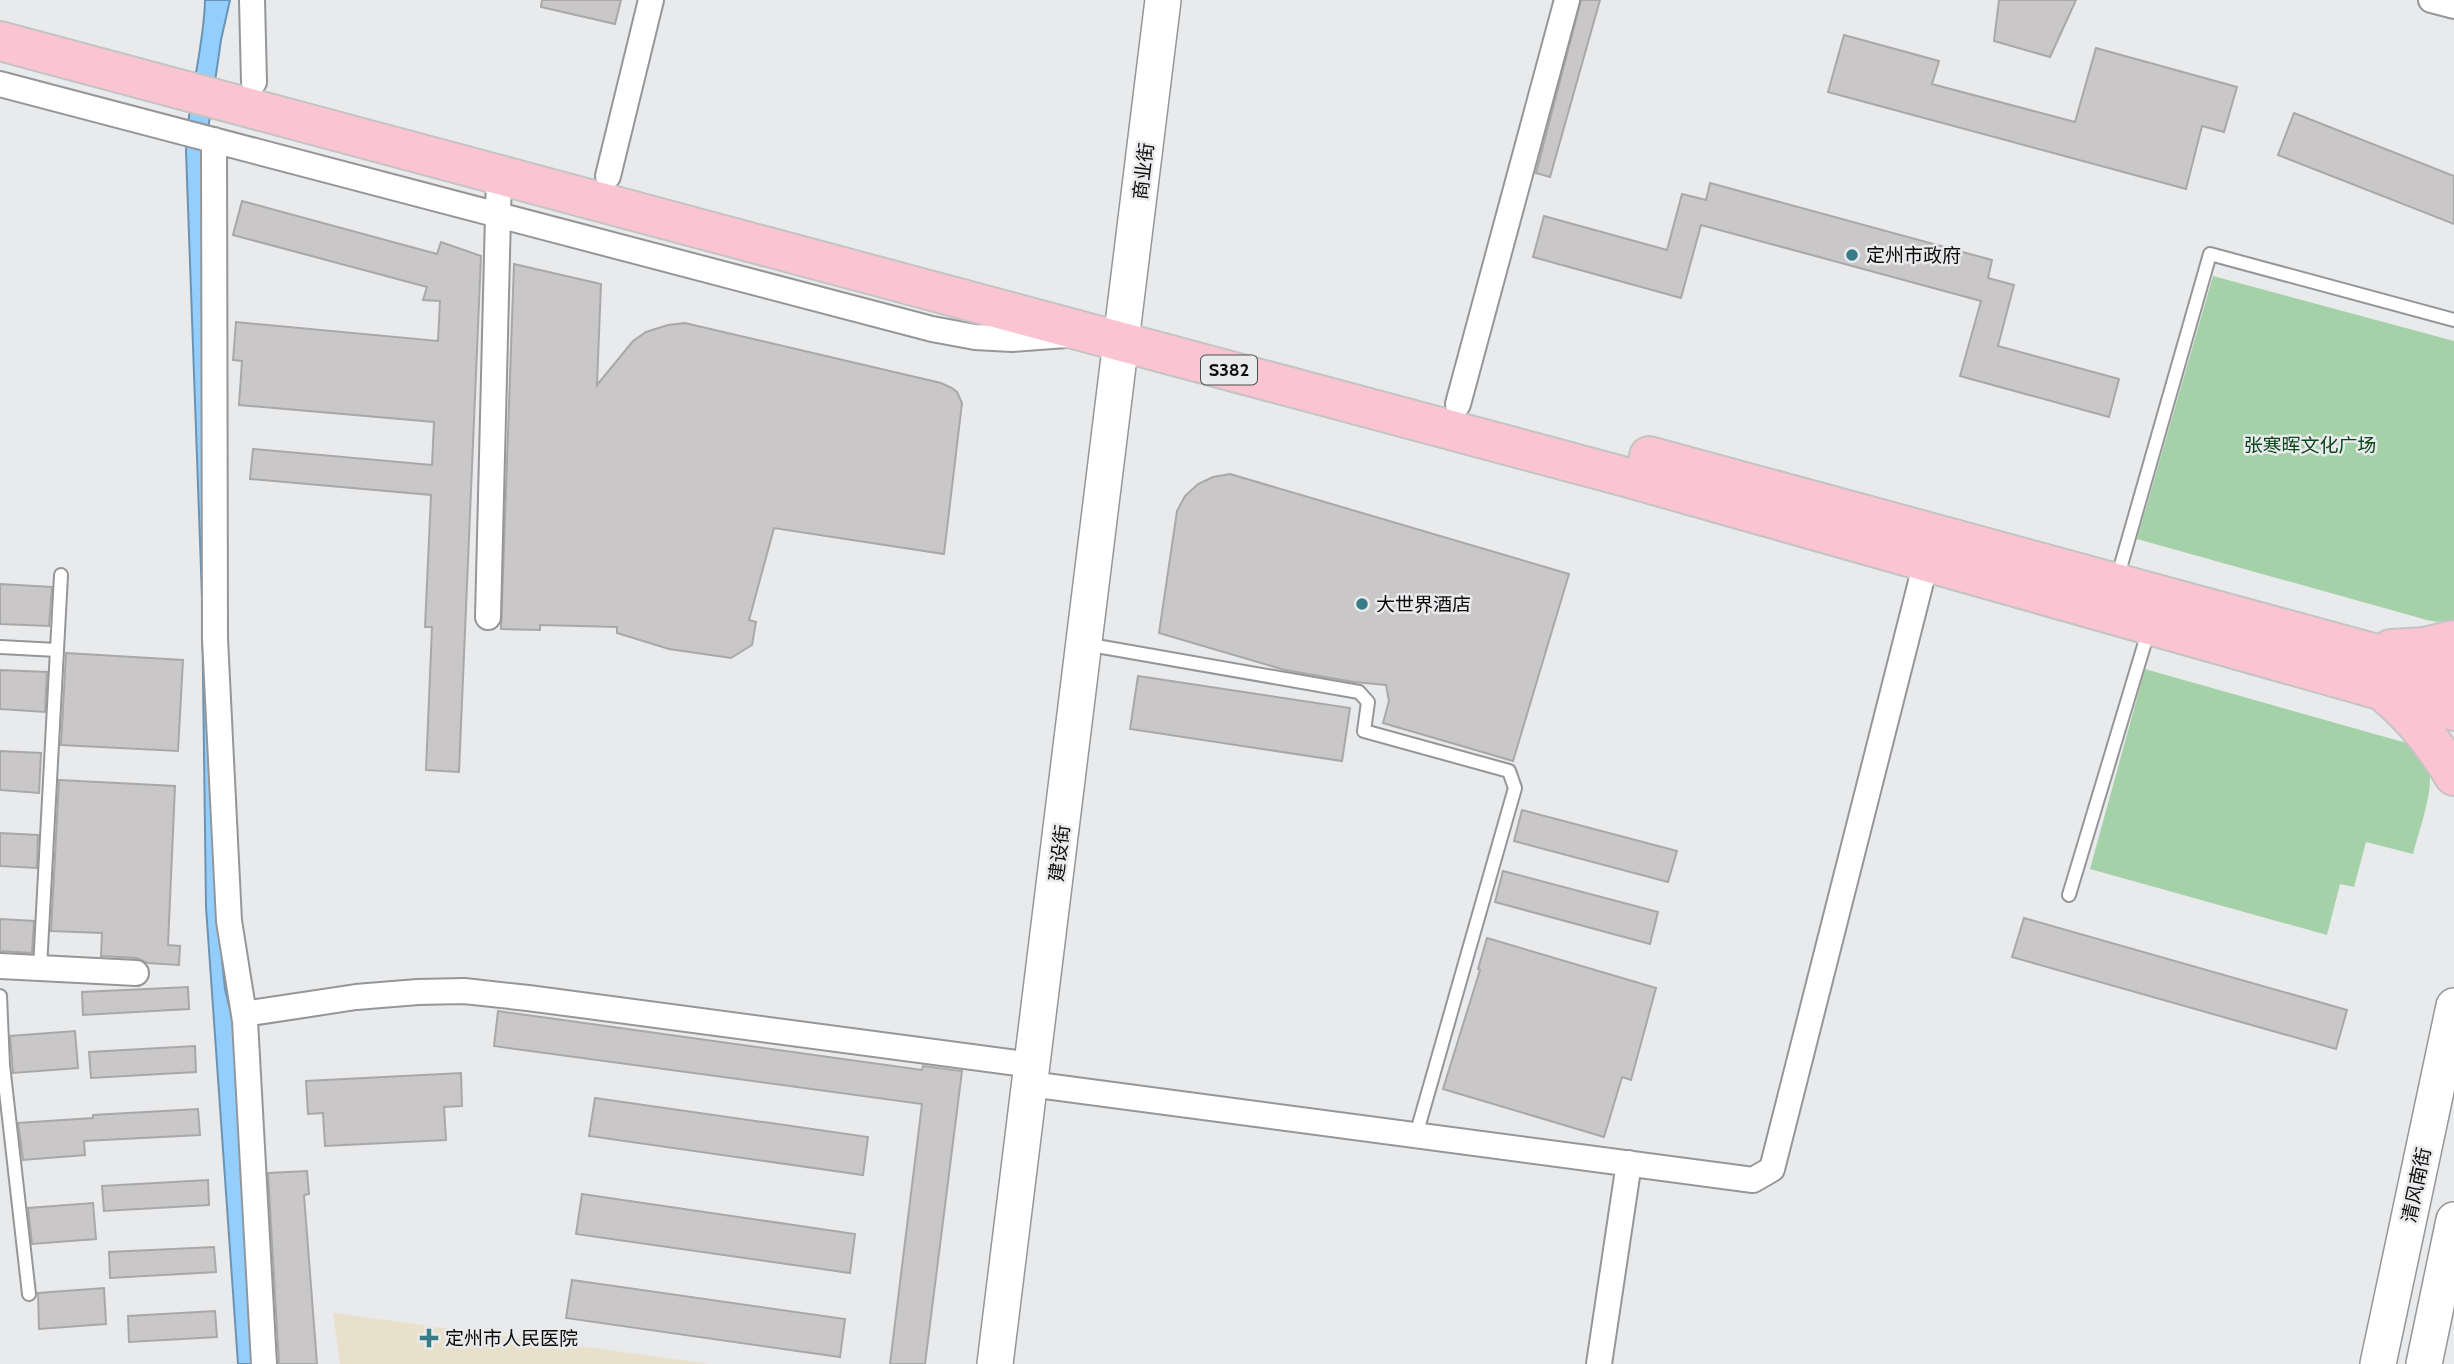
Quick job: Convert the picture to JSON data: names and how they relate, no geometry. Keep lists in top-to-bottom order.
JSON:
{
  "streets": {
    "main road": ["S382"],
    "street": ["商业街", "建设街", "清风南街"]
  },
  "crossings": [
    ["商业街", "S382"],
    ["商业街", "建设街"],
    ["S382", "建设街"]
  ],
  "parks": ["张寒晖文化广场"],
  "places": {
    "other": ["定州市政府", "大世界酒店"],
    "health": ["定州市人民医院"]
  }
}
